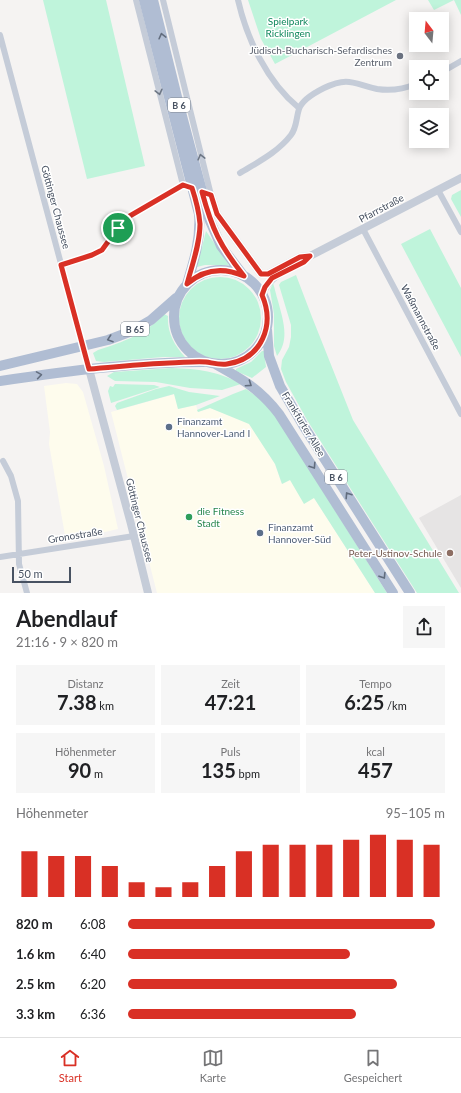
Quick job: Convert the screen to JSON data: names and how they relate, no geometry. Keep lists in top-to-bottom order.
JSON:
{
  "streets": {
    "main road": ["B 6", "B 65", "Frankfurter Allee"],
    "street": [
      "Göttinger Chaussee",
      "Pfarrstraße",
      "Waßmannstraße",
      "Gronostraße"
    ]
  },
  "crossings": [
    ["B 6", "Pfarrstraße"],
    ["B 6", "B 65"],
    ["B 6", "Frankfurter Allee"],
    ["Göttinger Chaussee", "B 65"],
    ["Göttinger Chaussee", "Gronostraße"],
    ["Pfarrstraße", "Waßmannstraße"],
    ["Pfarrstraße", "B 65"],
    ["Pfarrstraße", "Frankfurter Allee"],
    ["B 65", "Frankfurter Allee"]
  ],
  "parks": ["Spielpark Ricklingen"],
  "places": [
    "Jüdisch-Bucharisch-Sefardisches Zentrum",
    "Finanzamt Hannover-Land I",
    "die Fitness Stadt",
    "Finanzamt Hannover-Süd",
    "Peter-Ustinov-Schule"
  ],
  "scale_bar": "50 m",
  "north": "top",
  "page": {
    "scale": "50 m",
    "heading": ["Abendlauf", "21:16 · 9 × 820 m"],
    "stats": [
      ["Distanz", "7.38 km"],
      ["Zeit", "47:21"],
      ["Tempo", "6:25 /km"],
      ["Höhenmeter", "90 m"],
      ["Puls", "135 bpm"],
      ["kcal", "457"]
    ],
    "chart": ["Höhenmeter", "95–105 m"],
    "list": [
      {
        "name": "820 m",
        "note": "6:08"
      },
      {
        "name": "1.6 km",
        "note": "6:40"
      },
      {
        "name": "2.5 km",
        "note": "6:20"
      },
      {
        "name": "3.3 km",
        "note": "6:36"
      }
    ],
    "tabs": ["Start", "Karte", "Gespeichert"]
  }
}
